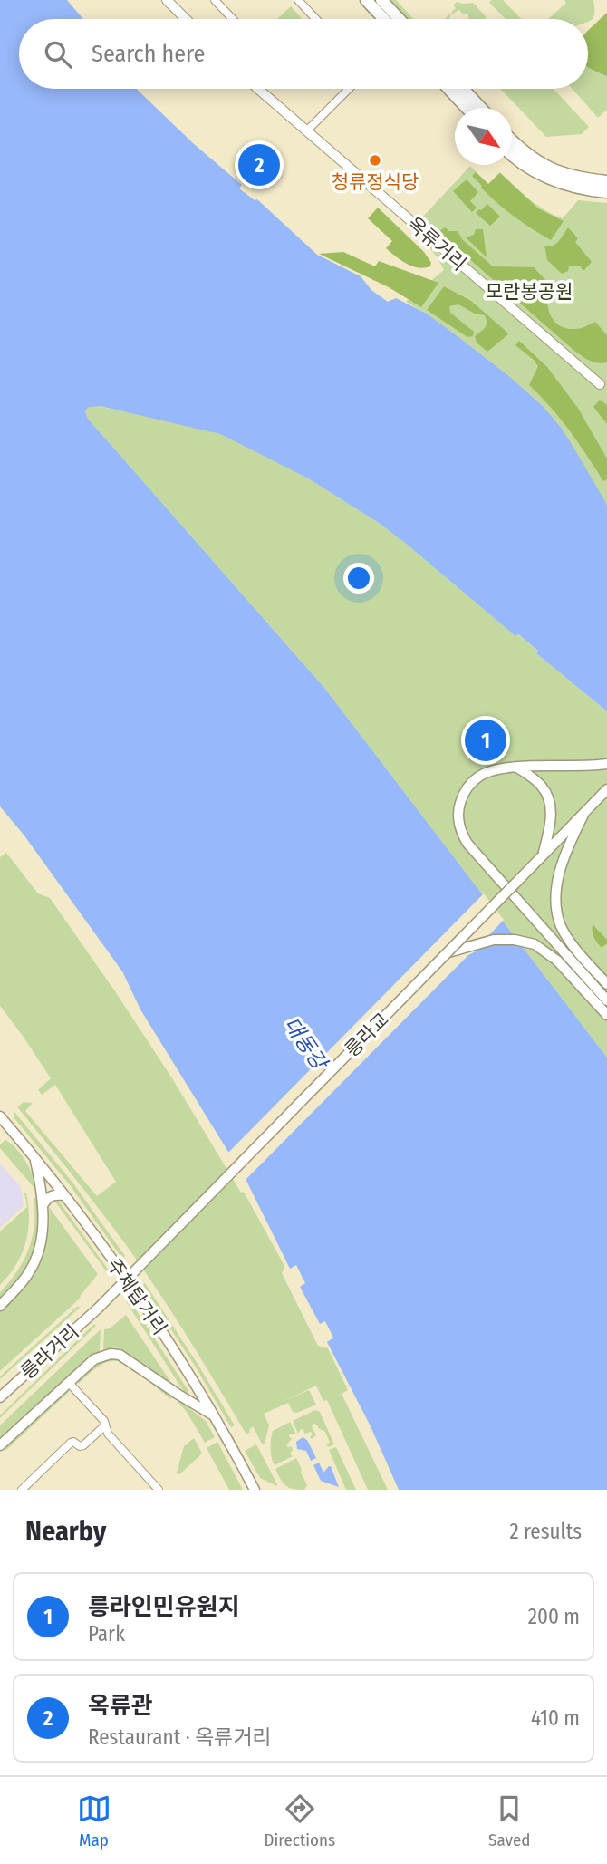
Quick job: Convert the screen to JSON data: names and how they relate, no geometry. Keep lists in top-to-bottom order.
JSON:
{
  "streets": {
    "main road": ["릉라교", "주체탑거리", "릉라거리"],
    "street": ["옥류거리"]
  },
  "crossings": [
    ["릉라교", "릉라거리"]
  ],
  "water": ["대동강"],
  "parks": ["모란봉공원"],
  "places": ["청류정식당"],
  "north": "bottom right",
  "page": {
    "search": "Search here",
    "pins": ["2", "1"],
    "heading": ["Nearby", "2 results"],
    "list": [
      {
        "mark": "1",
        "name": "릉라인민유원지",
        "note": "Park",
        "value": "200 m"
      },
      {
        "mark": "2",
        "name": "옥류관",
        "note": "Restaurant · 옥류거리",
        "value": "410 m"
      }
    ],
    "nav": ["Map", "Directions", "Saved"]
  }
}
